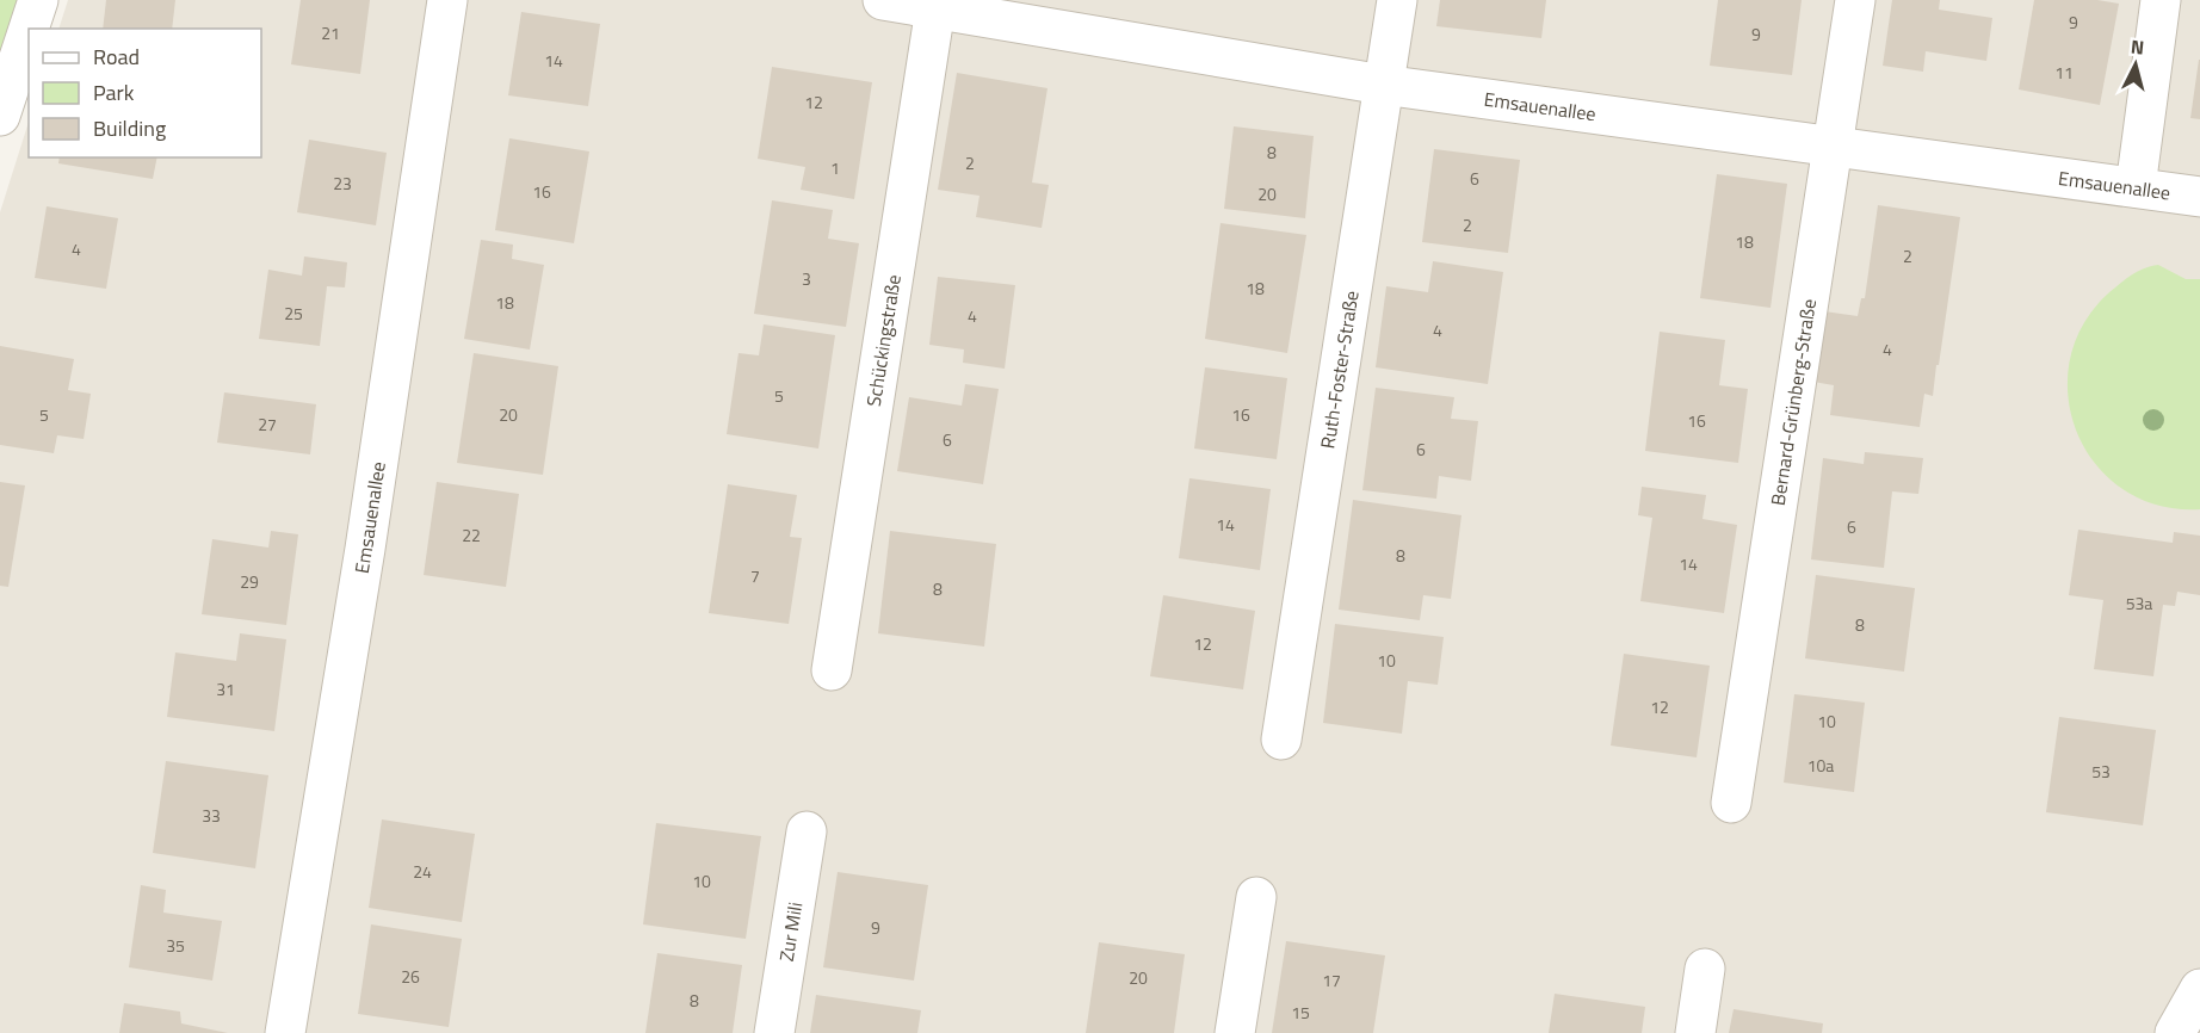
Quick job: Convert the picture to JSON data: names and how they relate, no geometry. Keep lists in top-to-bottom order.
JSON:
{
  "streets": {
    "street": [
      "Emsauenallee",
      "Schückingstraße",
      "Ruth-Foster-Straße",
      "Bernard-Grünberg-Straße",
      "Zur Mili"
    ]
  },
  "crossings": [
    ["Emsauenallee", "Schückingstraße"],
    ["Emsauenallee", "Ruth-Foster-Straße"],
    ["Emsauenallee", "Bernard-Grünberg-Straße"]
  ],
  "house_numbers": [
    "9",
    "21",
    "9",
    "14",
    "11",
    "12",
    "8",
    "2",
    "1",
    "6",
    "23",
    "16",
    "20",
    "2",
    "18",
    "4",
    "2",
    "3",
    "18",
    "18",
    "25",
    "4",
    "4",
    "4",
    "5",
    "5",
    "20",
    "16",
    "16",
    "27",
    "6",
    "6",
    "14",
    "6",
    "22",
    "8",
    "14",
    "7",
    "29",
    "8",
    "53a",
    "8",
    "12",
    "10",
    "31",
    "12",
    "10",
    "10a",
    "53",
    "33",
    "24",
    "10",
    "9",
    "35",
    "26",
    "20",
    "17",
    "8",
    "15"
  ],
  "legend": ["Road", "Park", "Building"],
  "north": "top"
}
